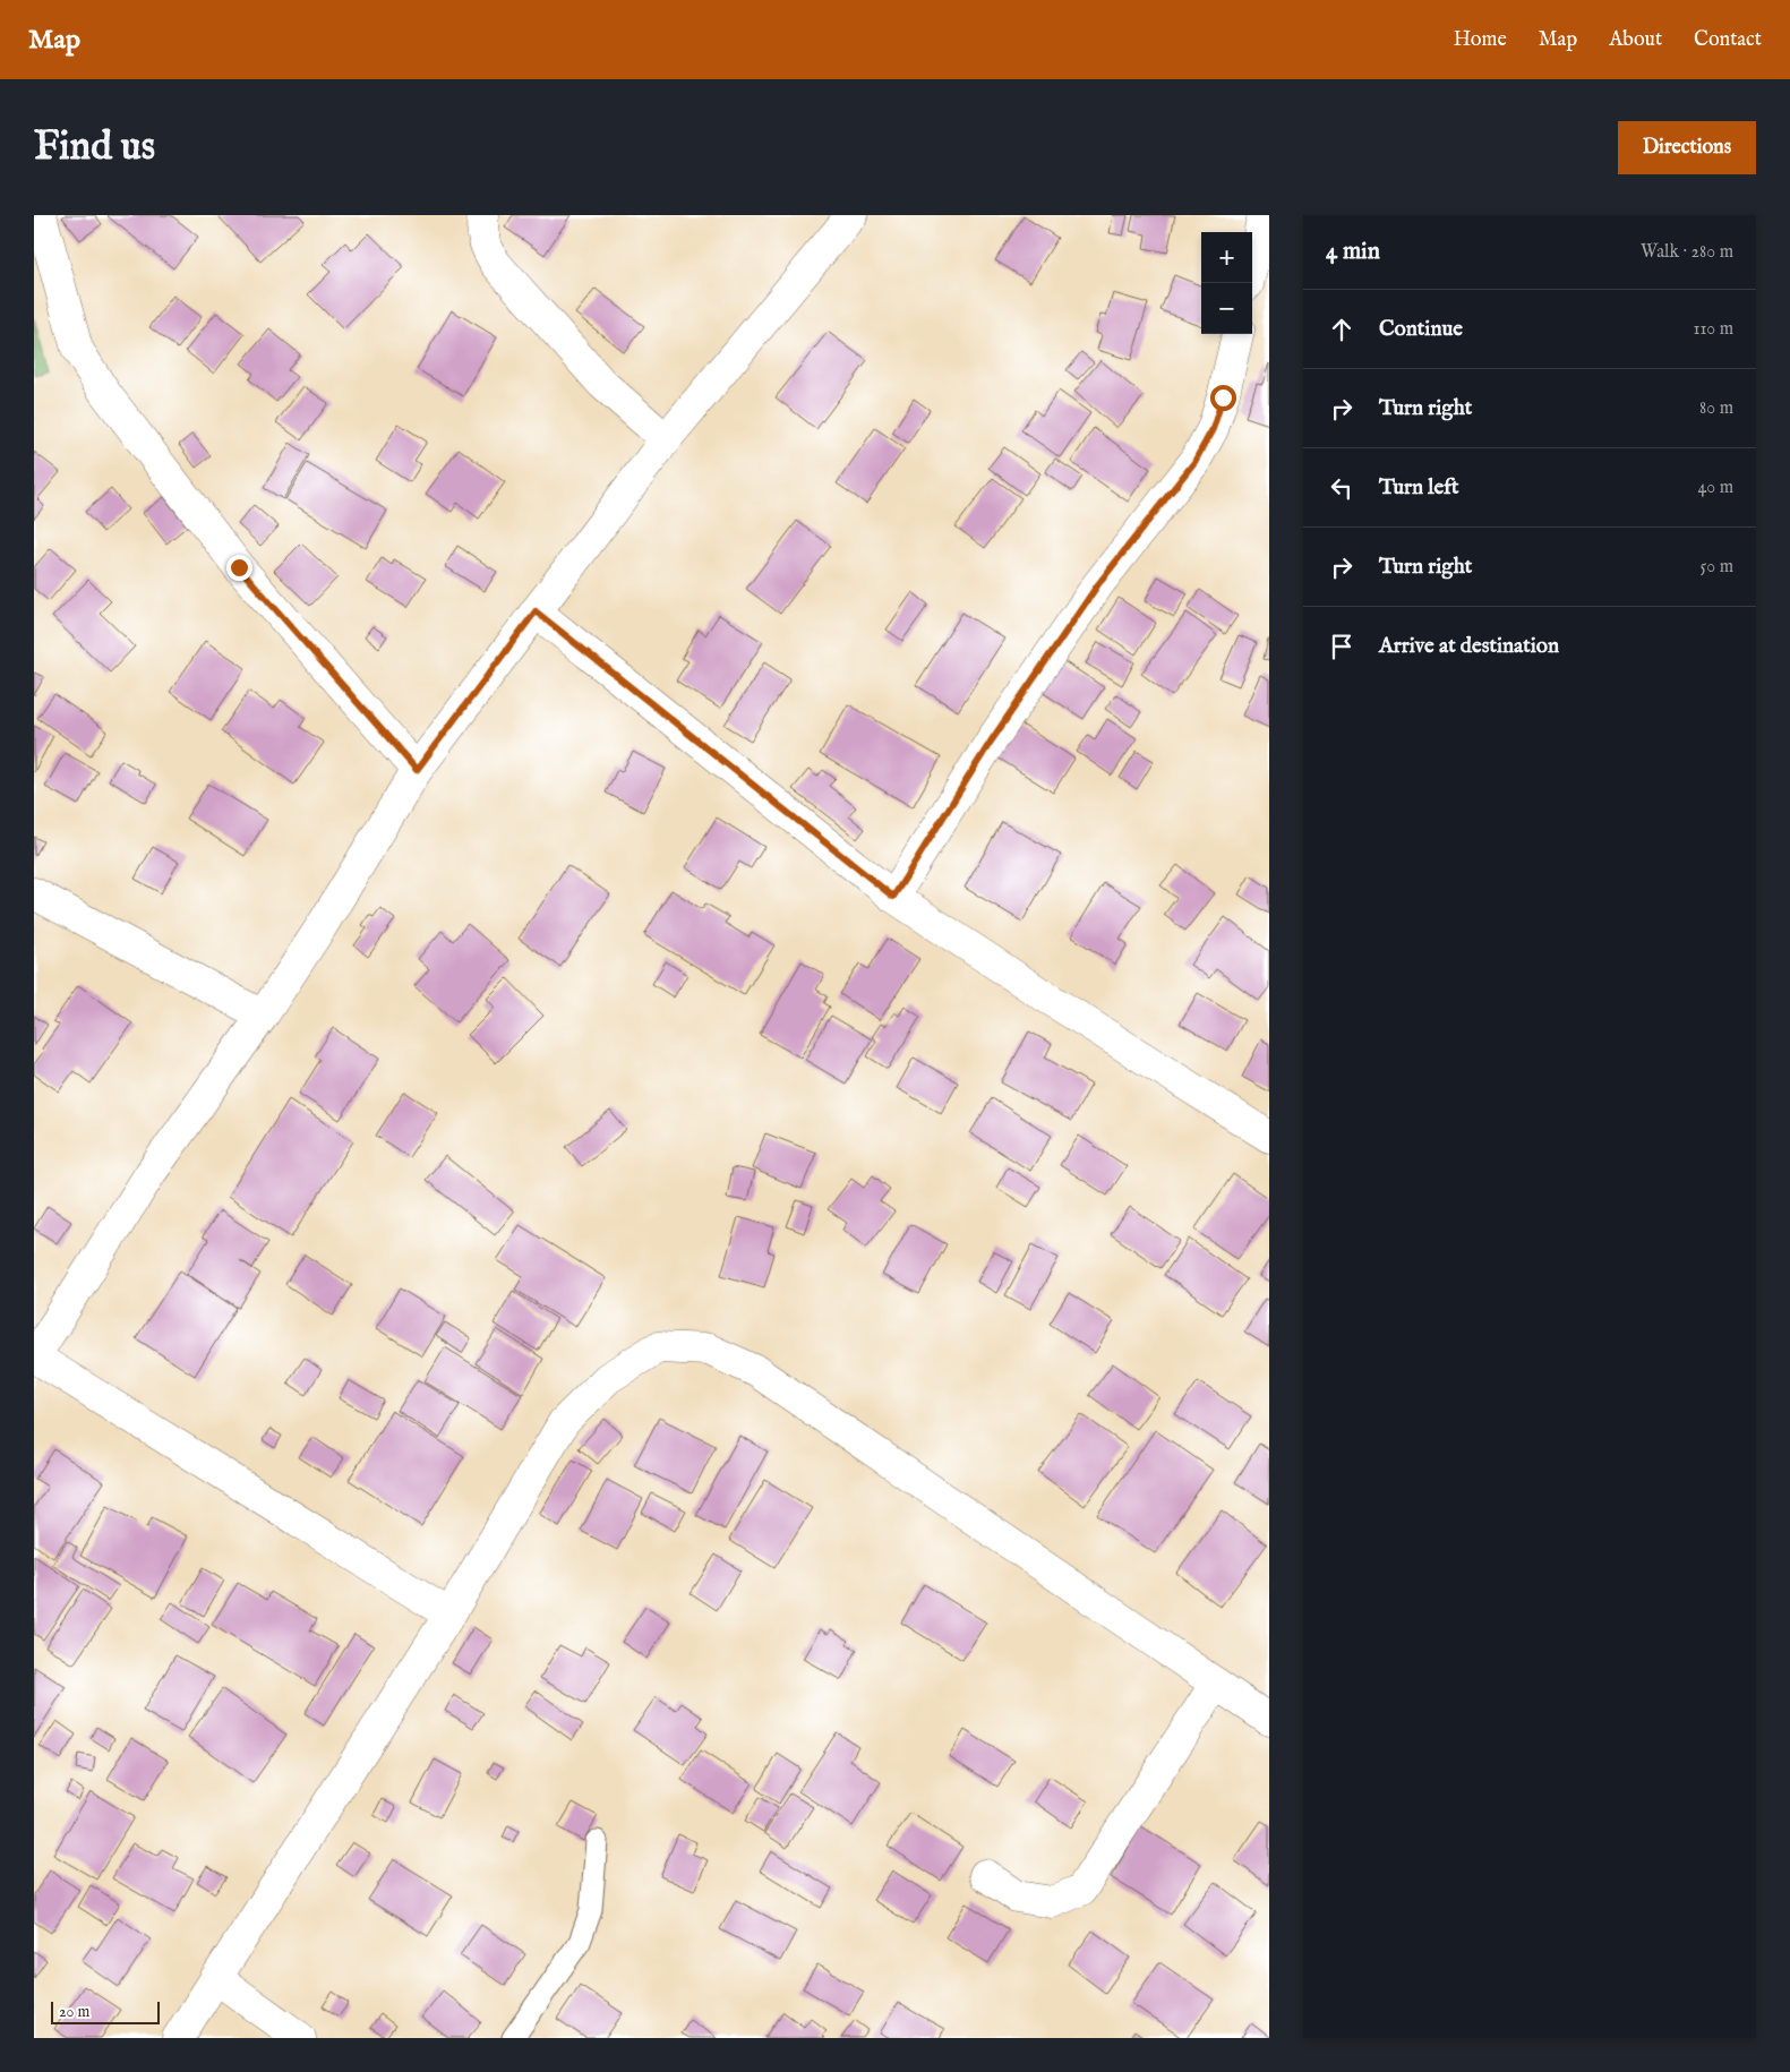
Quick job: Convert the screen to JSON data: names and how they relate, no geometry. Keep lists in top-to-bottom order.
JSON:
{
  "scale_bar": "20 m",
  "page": {
    "header": "Map",
    "nav": [
      "Home",
      "Map",
      "About",
      "Contact"
    ],
    "buttons": "Directions",
    "title": "Find us",
    "heading": ["4 min", "Walk · 280 m"],
    "map_buttons": ["+", "−"],
    "list": [
      ["Continue", "110 m"],
      ["Turn right", "80 m"],
      ["Turn left", "40 m"],
      ["Turn right", "50 m"],
      "Arrive at destination"
    ],
    "scale": "20 m"
  }
}
